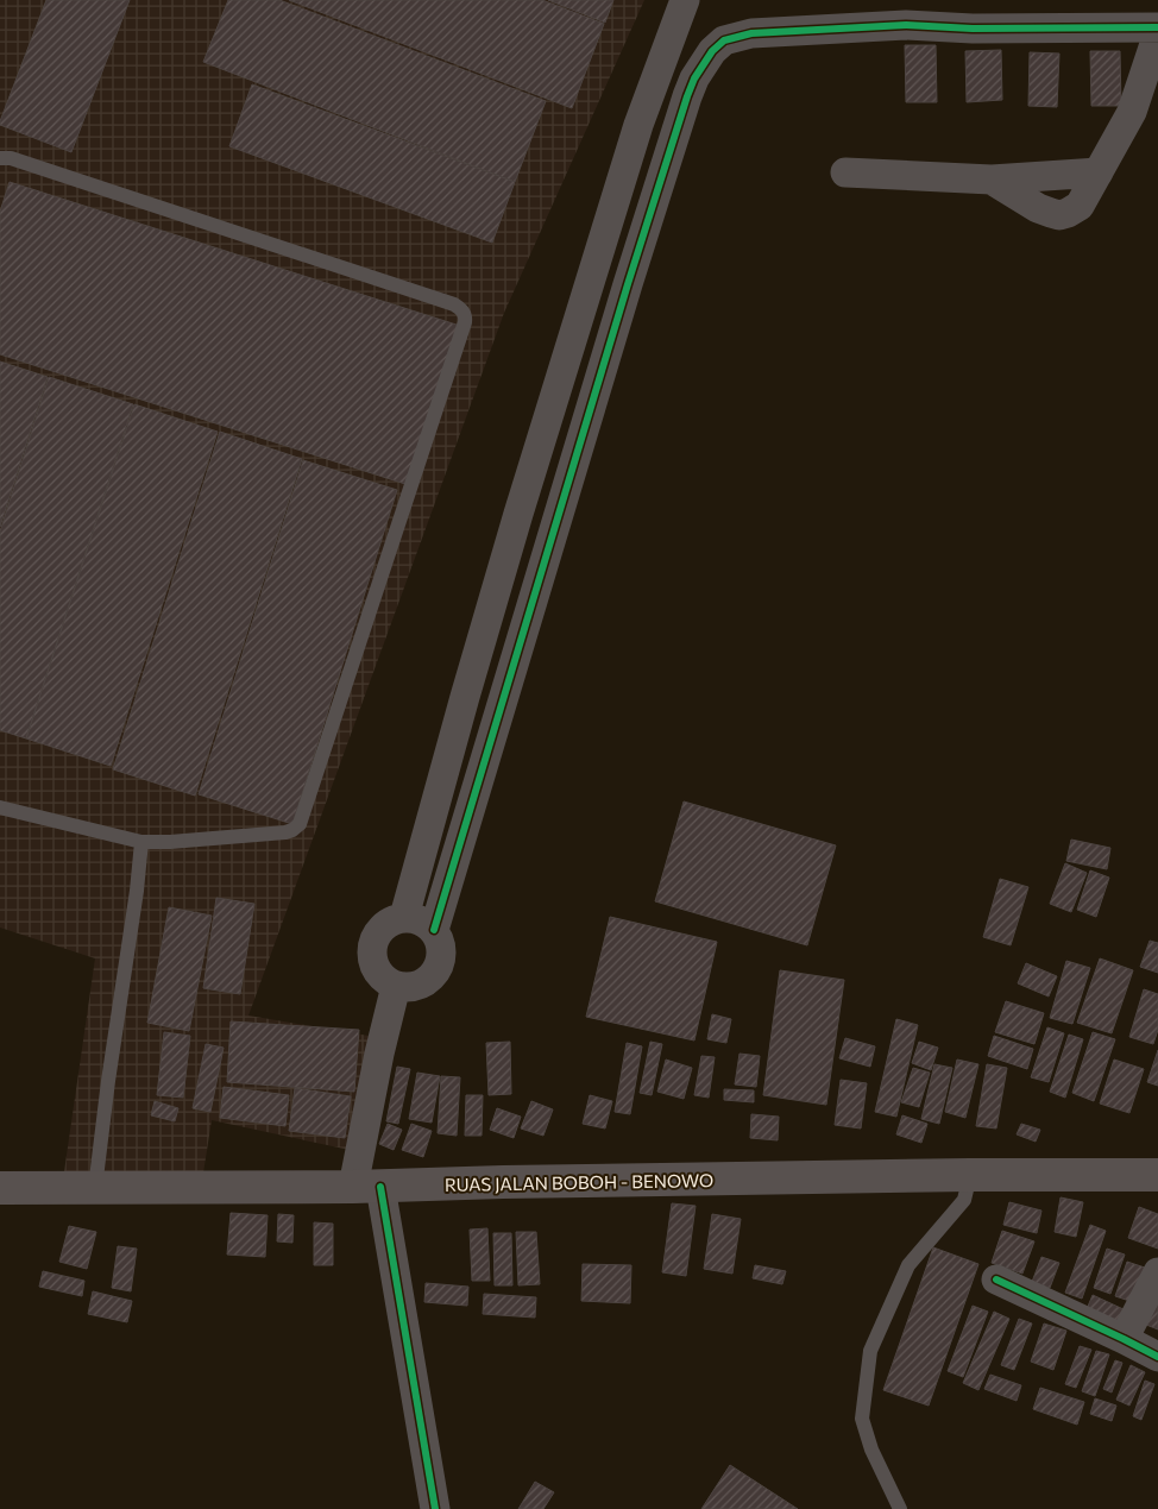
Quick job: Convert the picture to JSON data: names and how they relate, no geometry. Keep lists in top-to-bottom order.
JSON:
{
  "streets": {
    "main road": ["RUAS JALAN BOBOH - BENOWO"]
  }
}
